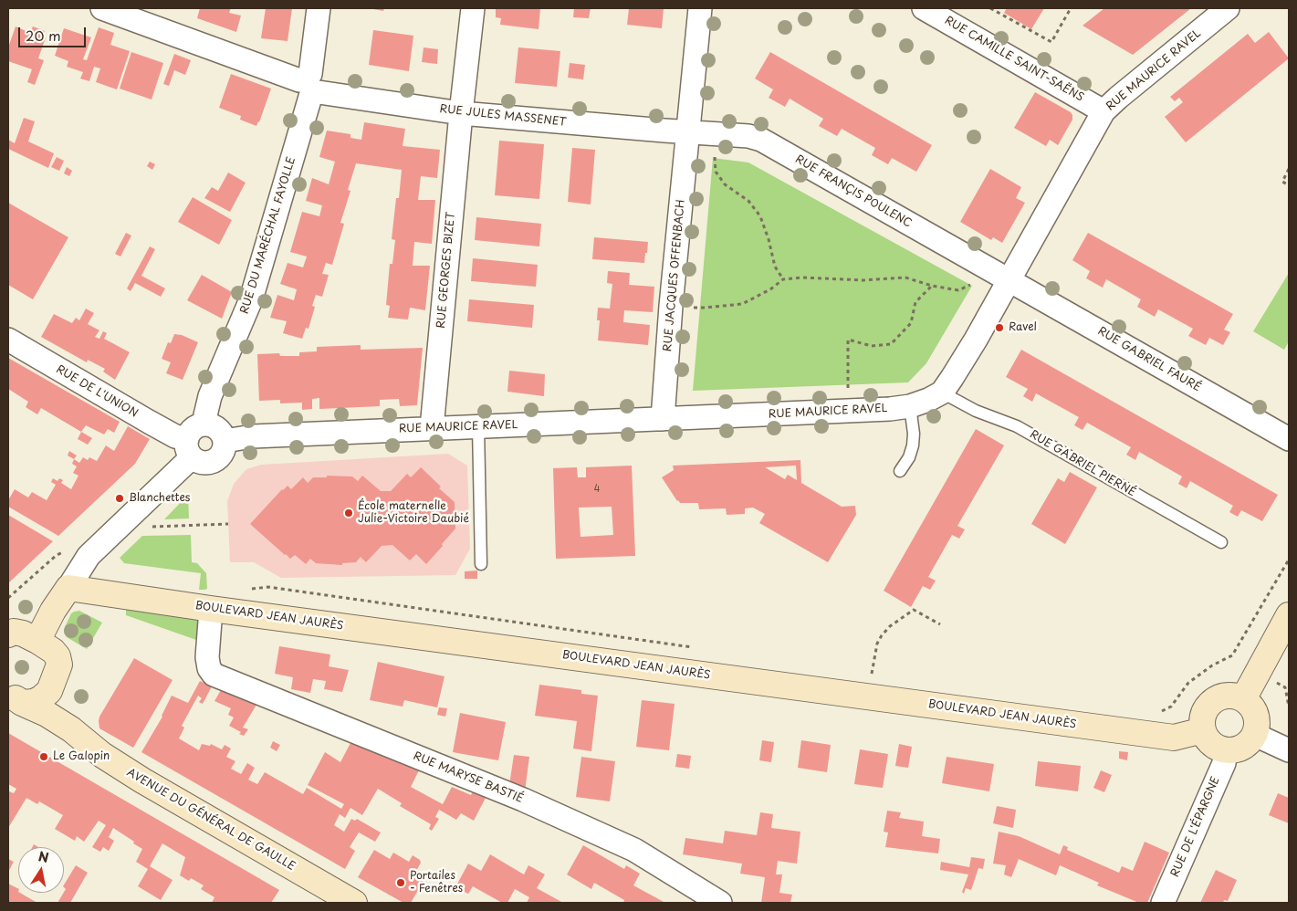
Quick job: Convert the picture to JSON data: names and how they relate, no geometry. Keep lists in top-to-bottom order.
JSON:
{
  "streets": {
    "street": [
      "RUE CAMILLE SAINT-SAËNS",
      "RUE MAURICE RAVEL",
      "RUE JULES MASSENET",
      "RUE FRANÇIS POULENC",
      "RUE DU MARÉCHAL FAYOLLE",
      "RUE GEORGES BIZET",
      "RUE JACQUES OFFENBACH",
      "RUE GABRIEL FAURÉ",
      "RUE DE L'UNION",
      "BOULEVARD JEAN JAURÈS",
      "RUE MARYSE BASTIÉ",
      "AVENUE DU GÉNÉRAL DE GAULLE",
      "RUE DE L'ÉPARGNE"
    ],
    "lane": ["RUE GABRIEL PIERNÉ"]
  },
  "crossings": [
    ["RUE CAMILLE SAINT-SAËNS", "RUE MAURICE RAVEL"],
    ["RUE MAURICE RAVEL", "RUE FRANÇIS POULENC"],
    ["RUE MAURICE RAVEL", "RUE DU MARÉCHAL FAYOLLE"],
    ["RUE MAURICE RAVEL", "RUE GEORGES BIZET"],
    ["RUE MAURICE RAVEL", "RUE JACQUES OFFENBACH"],
    ["RUE MAURICE RAVEL", "RUE GABRIEL FAURÉ"],
    ["RUE MAURICE RAVEL", "RUE DE L'UNION"],
    ["RUE MAURICE RAVEL", "RUE GABRIEL PIERNÉ"],
    ["RUE JULES MASSENET", "RUE FRANÇIS POULENC"],
    ["RUE JULES MASSENET", "RUE DU MARÉCHAL FAYOLLE"],
    ["RUE JULES MASSENET", "RUE GEORGES BIZET"],
    ["RUE JULES MASSENET", "RUE JACQUES OFFENBACH"],
    ["RUE FRANÇIS POULENC", "RUE JACQUES OFFENBACH"],
    ["RUE FRANÇIS POULENC", "RUE GABRIEL FAURÉ"],
    ["RUE DU MARÉCHAL FAYOLLE", "RUE DE L'UNION"],
    ["BOULEVARD JEAN JAURÈS", "RUE MARYSE BASTIÉ"],
    ["BOULEVARD JEAN JAURÈS", "RUE DE L'ÉPARGNE"]
  ],
  "places": [
    "Ravel",
    "Blanchettes",
    "École maternelle Julie-Victoire Daubié",
    "Le Galopin",
    "Portailes - Fenêtres"
  ],
  "house_numbers": ["4"],
  "scale_bar": "20 m",
  "north": "top"
}
